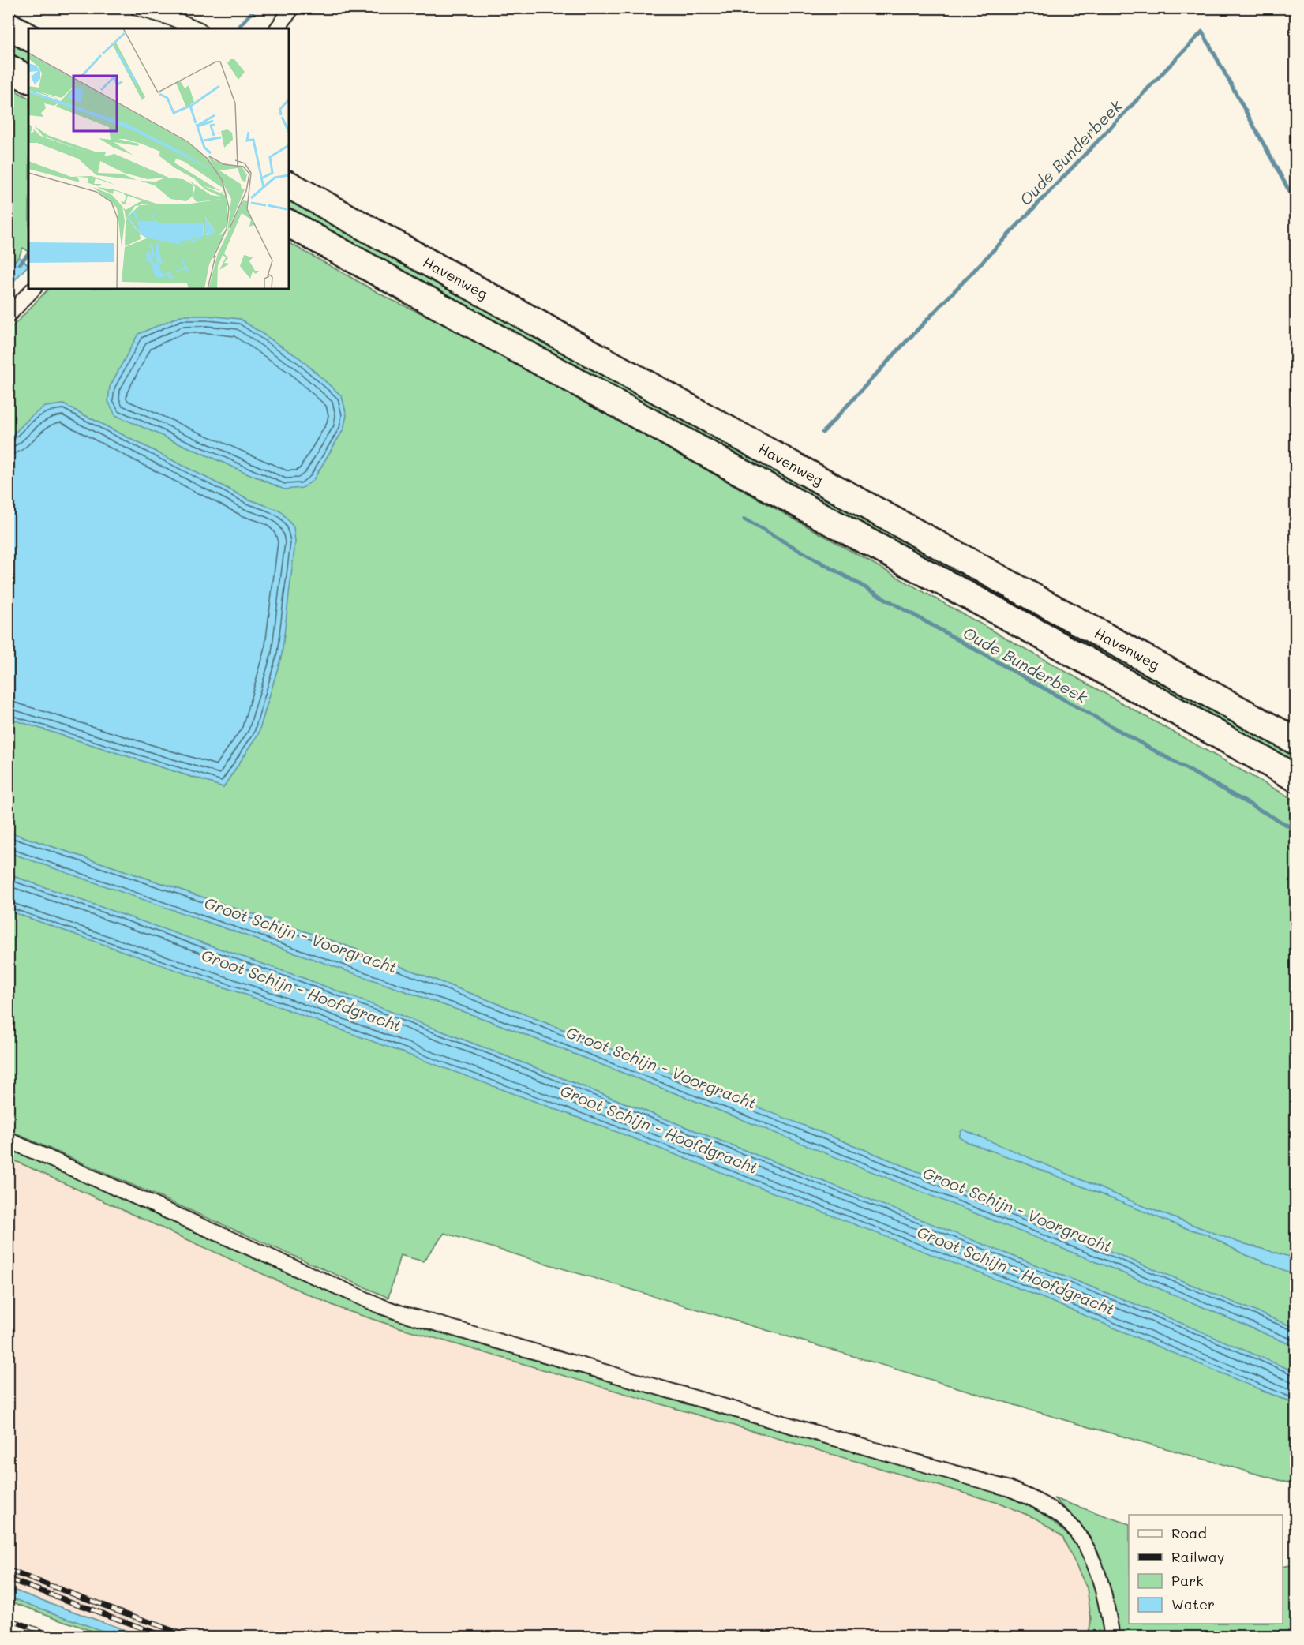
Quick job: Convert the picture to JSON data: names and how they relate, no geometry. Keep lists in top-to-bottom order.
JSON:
{
  "streets": {
    "highway": ["Havenweg"]
  },
  "water": ["Oude Bunderbeek", "Groot Schijn - Voorgracht", "Groot Schijn - Hoofdgracht"],
  "legend": [
    "Road",
    "Railway",
    "Park",
    "Water"
  ]
}
